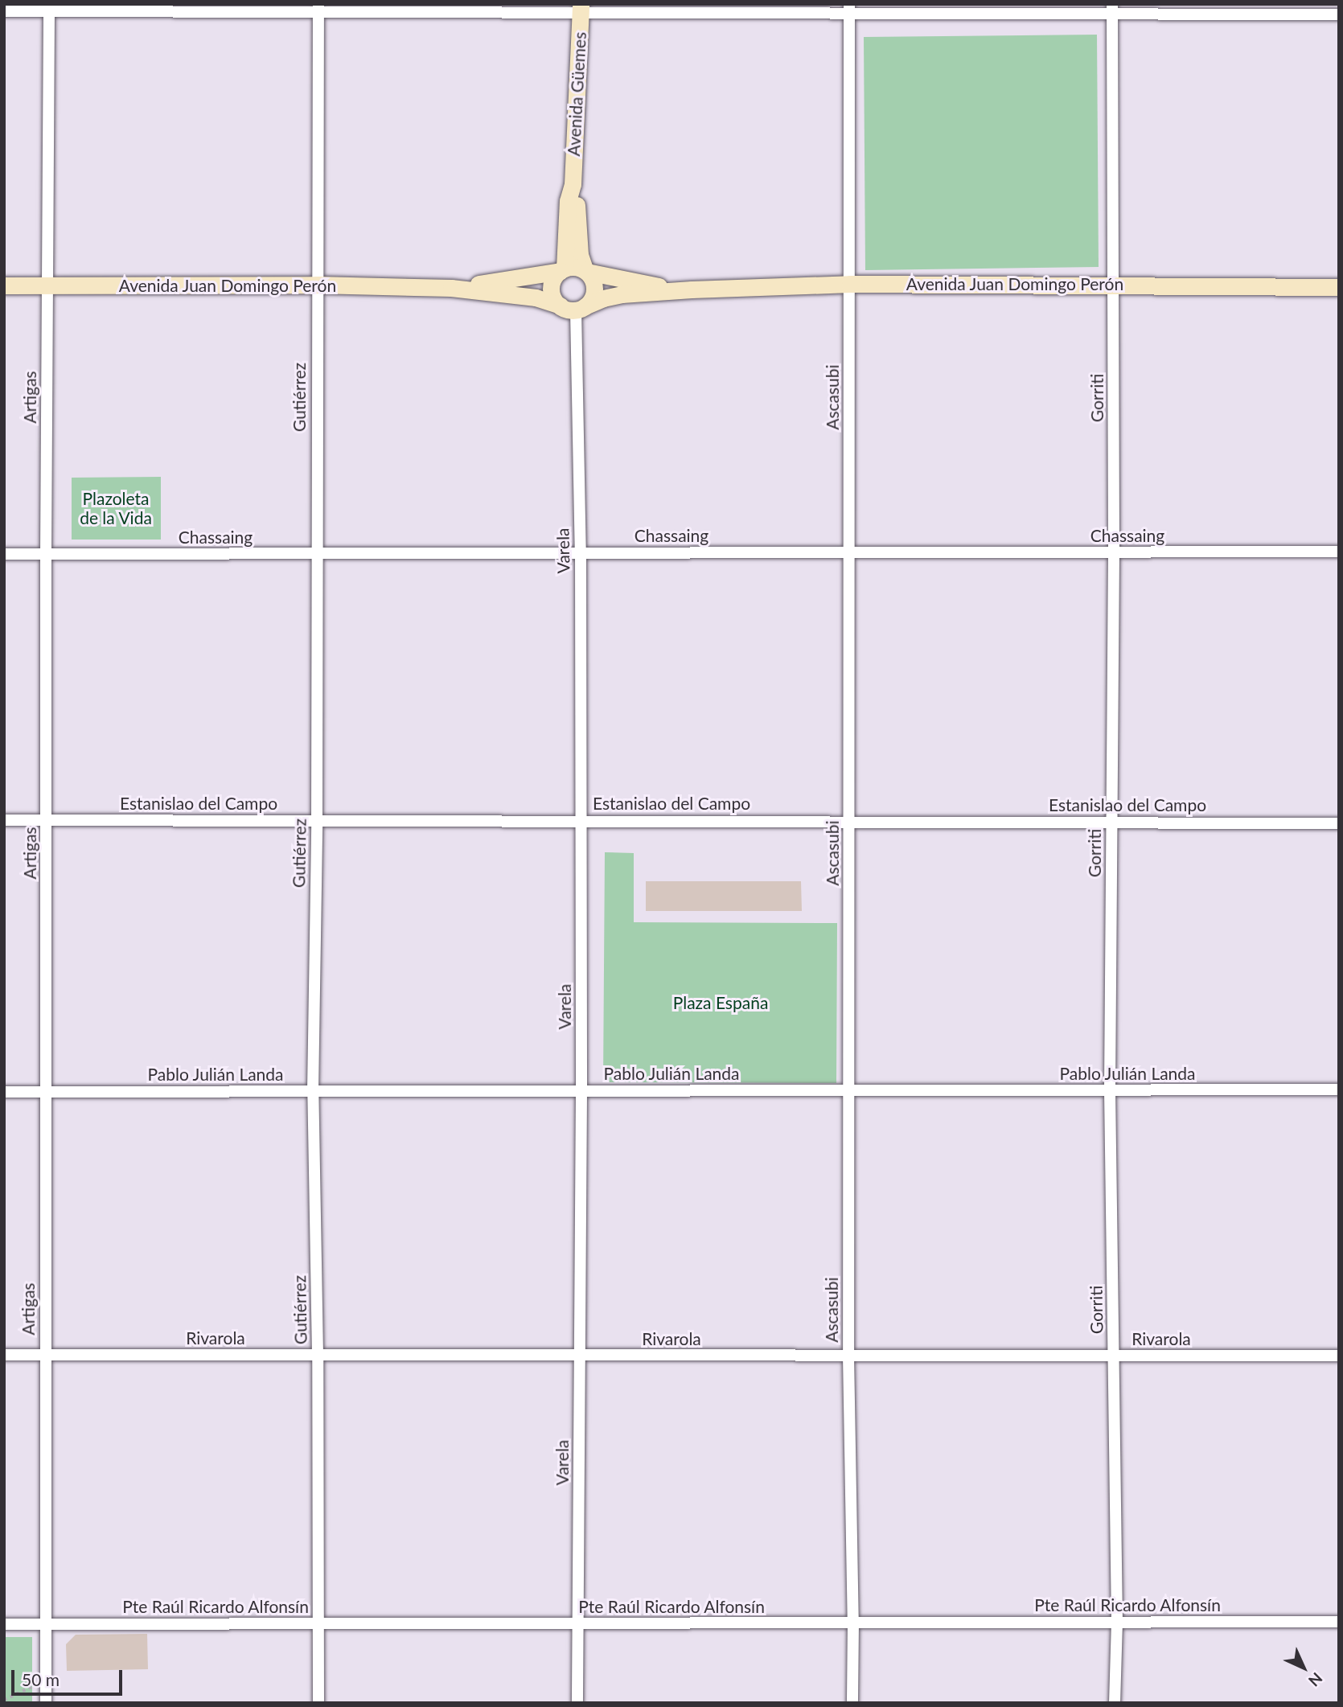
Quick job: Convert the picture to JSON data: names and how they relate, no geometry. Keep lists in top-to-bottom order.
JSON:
{
  "streets": {
    "main road": ["Avenida Güemes", "Avenida Juan Domingo Perón"],
    "street": [
      "Artigas",
      "Gutiérrez",
      "Ascasubi",
      "Gorriti",
      "Chassaing",
      "Varela",
      "Estanislao del Campo",
      "Pablo Julián Landa",
      "Rivarola",
      "Pte Raúl Ricardo Alfonsín"
    ]
  },
  "crossings": [
    ["Avenida Güemes", "Avenida Juan Domingo Perón"],
    ["Avenida Güemes", "Varela"],
    ["Avenida Juan Domingo Perón", "Artigas"],
    ["Avenida Juan Domingo Perón", "Gutiérrez"],
    ["Avenida Juan Domingo Perón", "Ascasubi"],
    ["Avenida Juan Domingo Perón", "Gorriti"],
    ["Avenida Juan Domingo Perón", "Varela"],
    ["Artigas", "Chassaing"],
    ["Artigas", "Estanislao del Campo"],
    ["Artigas", "Pablo Julián Landa"],
    ["Artigas", "Rivarola"],
    ["Artigas", "Pte Raúl Ricardo Alfonsín"],
    ["Gutiérrez", "Chassaing"],
    ["Gutiérrez", "Estanislao del Campo"],
    ["Gutiérrez", "Pablo Julián Landa"],
    ["Gutiérrez", "Rivarola"],
    ["Gutiérrez", "Pte Raúl Ricardo Alfonsín"],
    ["Ascasubi", "Chassaing"],
    ["Ascasubi", "Estanislao del Campo"],
    ["Ascasubi", "Pablo Julián Landa"],
    ["Ascasubi", "Rivarola"],
    ["Ascasubi", "Pte Raúl Ricardo Alfonsín"],
    ["Gorriti", "Chassaing"],
    ["Gorriti", "Estanislao del Campo"],
    ["Gorriti", "Pablo Julián Landa"],
    ["Gorriti", "Rivarola"],
    ["Gorriti", "Pte Raúl Ricardo Alfonsín"],
    ["Chassaing", "Varela"],
    ["Varela", "Estanislao del Campo"],
    ["Varela", "Pablo Julián Landa"],
    ["Varela", "Rivarola"],
    ["Varela", "Pte Raúl Ricardo Alfonsín"]
  ],
  "parks": ["Plazoleta de la Vida", "Plaza España"],
  "scale_bar": "50 m",
  "north": "bottom right"
}
